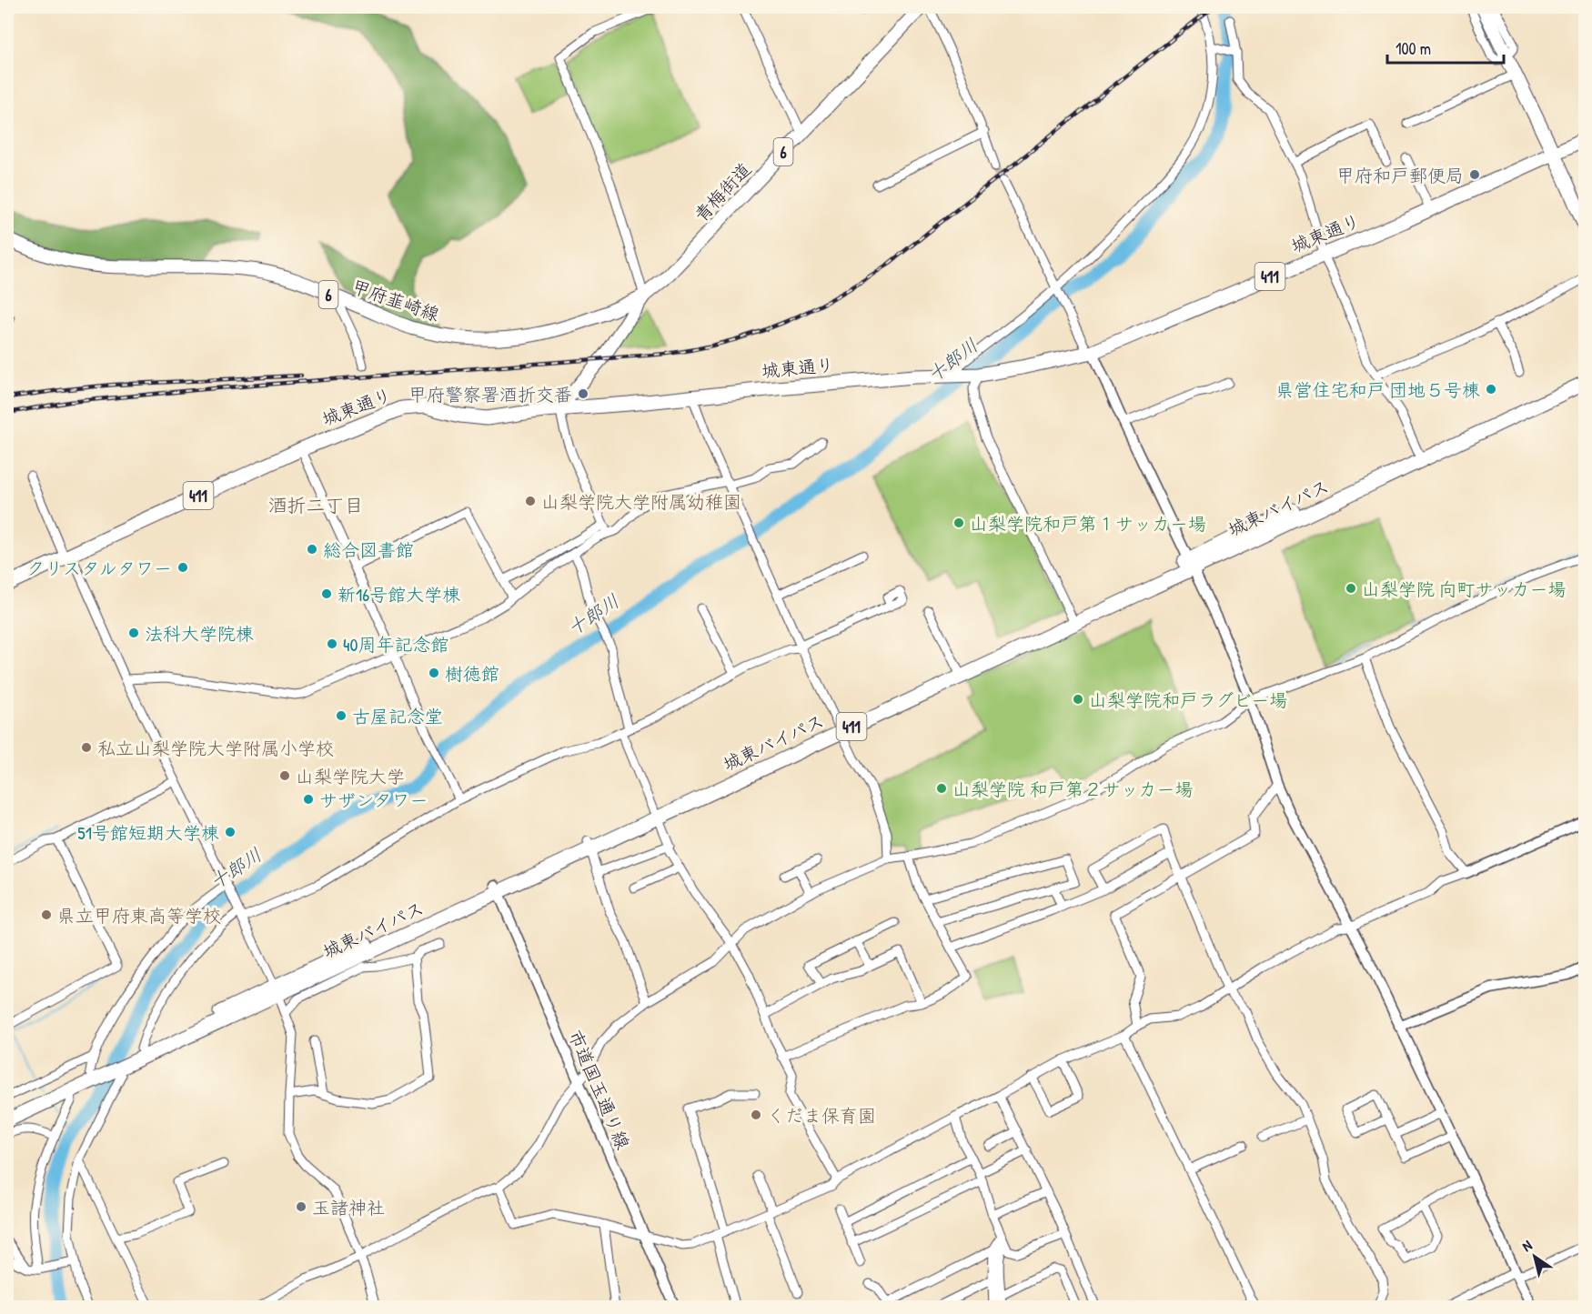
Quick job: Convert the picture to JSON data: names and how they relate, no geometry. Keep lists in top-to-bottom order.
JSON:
{
  "streets": {
    "highway": ["城東通り", "411", "城東バイパス"],
    "main road": ["6", "青梅街道", "甲府韮崎線"],
    "street": ["市道国玉通り線"]
  },
  "crossings": [
    ["青梅街道", "城東通り"],
    ["青梅街道", "甲府韮崎線"],
    ["城東バイパス", "市道国玉通り線"]
  ],
  "districts": ["酒折二丁目"],
  "water": ["十郎川"],
  "places": [
    "甲府和戸郵便局",
    "県営住宅和戸 団地５号棟",
    "甲府警察署酒折交番",
    "山梨学院大学附属幼稚園",
    "山梨学院和戸第１サッカー場",
    "総合図書館",
    "クリスタルタワー",
    "山梨学院 向町サッカー場",
    "新16号館大学棟",
    "法科大学院棟",
    "40周年記念館",
    "樹徳館",
    "山梨学院和戸ラグビー場",
    "古屋記念堂",
    "私立山梨学院大学附属小学校",
    "山梨学院大学",
    "山梨学院 和戸第２サッカー場",
    "サザンタワー",
    "51号館短期大学棟",
    "県立甲府東高等学校",
    "くだま保育園",
    "玉諸神社"
  ],
  "scale_bar": "100 m",
  "north": "top left"
}
